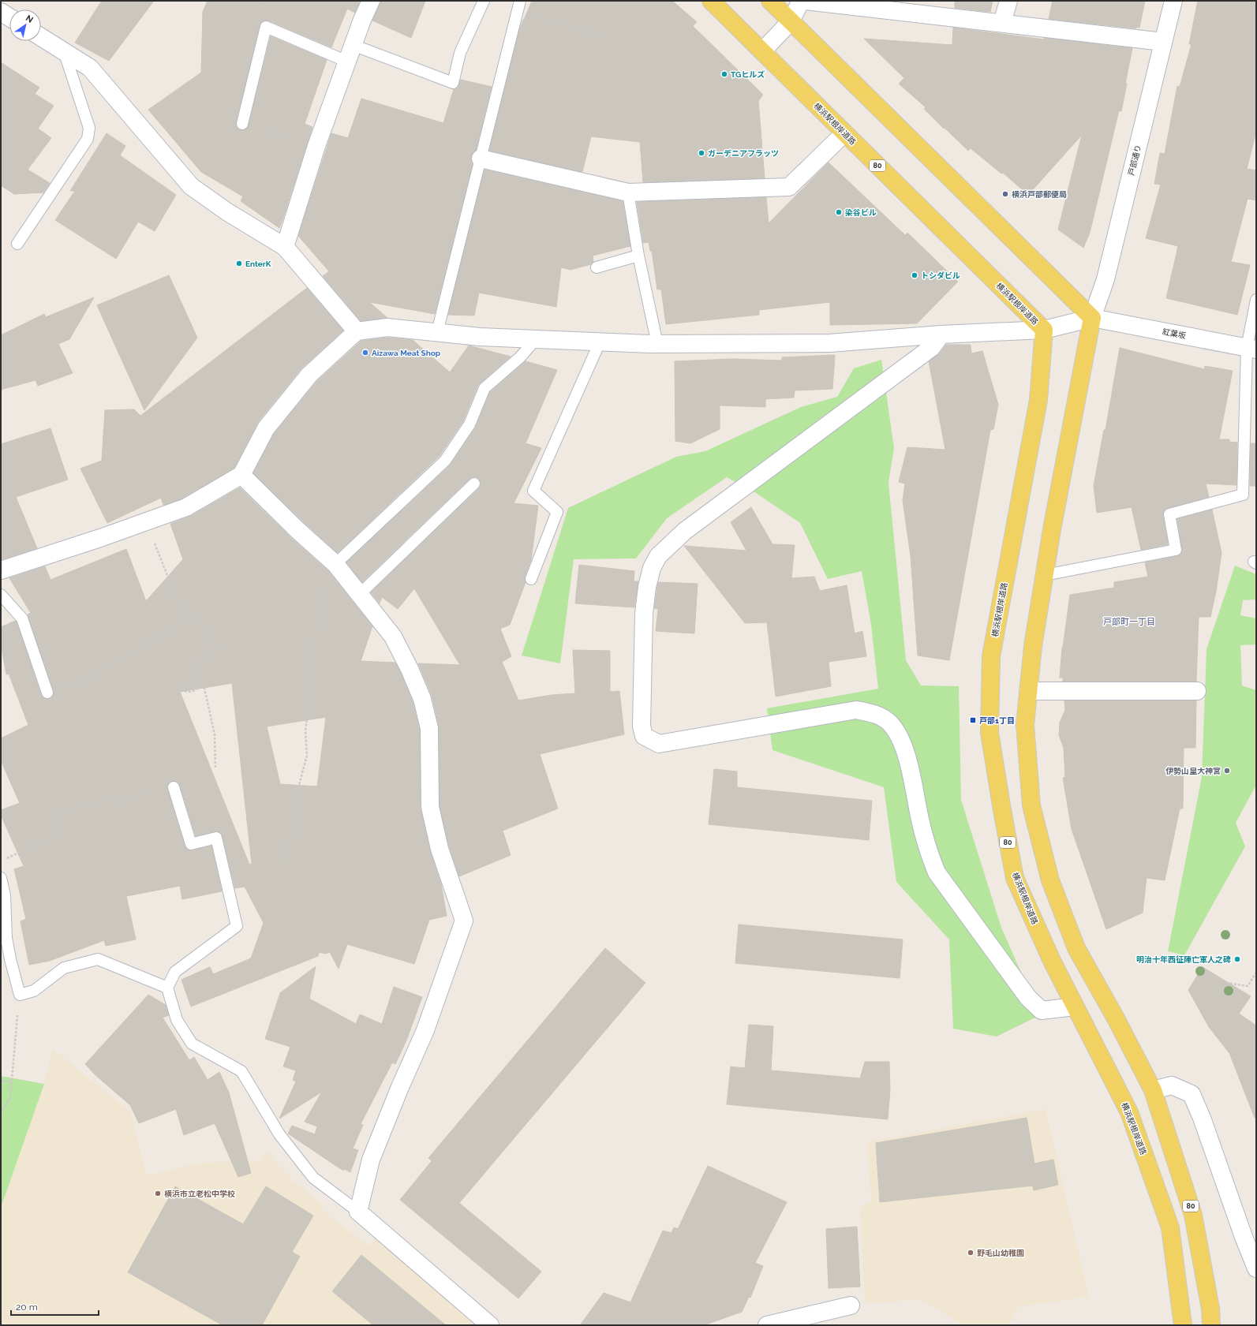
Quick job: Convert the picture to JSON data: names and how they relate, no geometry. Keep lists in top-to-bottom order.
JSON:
{
  "streets": {
    "main road": ["横浜駅根岸道路", "80"],
    "street": ["戸部通り", "紅葉坂"]
  },
  "crossings": [
    ["戸部通り", "80"],
    ["戸部通り", "紅葉坂"],
    ["80", "紅葉坂"]
  ],
  "districts": ["戸部町一丁目"],
  "places": {
    "other": [
      "TGヒルズ",
      "ガーデニアフラッツ",
      "横浜戸部郵便局",
      "染谷ビル",
      "EnterK",
      "トシダビル",
      "Aizawa Meat Shop",
      "伊勢山皇大神宮",
      "明治十年西征陣亡軍人之碑",
      "横浜市立老松中学校",
      "野毛山幼稚園"
    ],
    "transit": ["戸部1丁目"]
  },
  "scale_bar": "20 m",
  "north": "top right"
}
